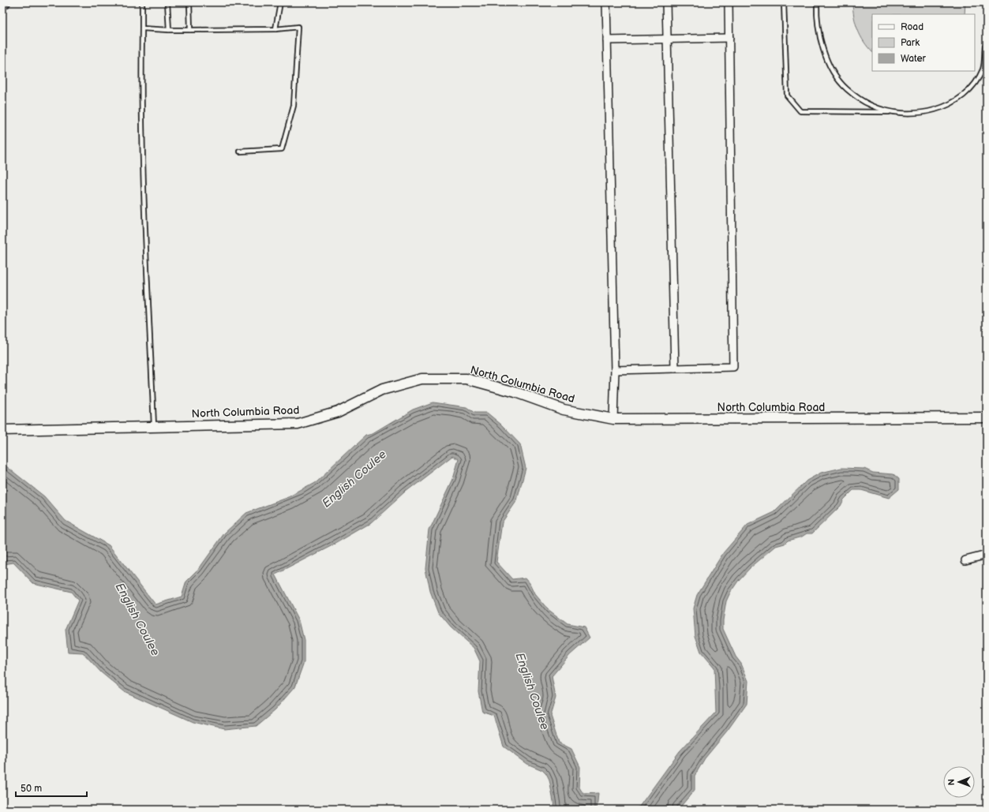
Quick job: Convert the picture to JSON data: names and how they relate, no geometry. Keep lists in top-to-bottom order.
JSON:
{
  "streets": {
    "street": ["North Columbia Road"]
  },
  "water": ["English Coulee"],
  "legend": ["Road", "Park", "Water"],
  "scale_bar": "50 m",
  "north": "left"
}
